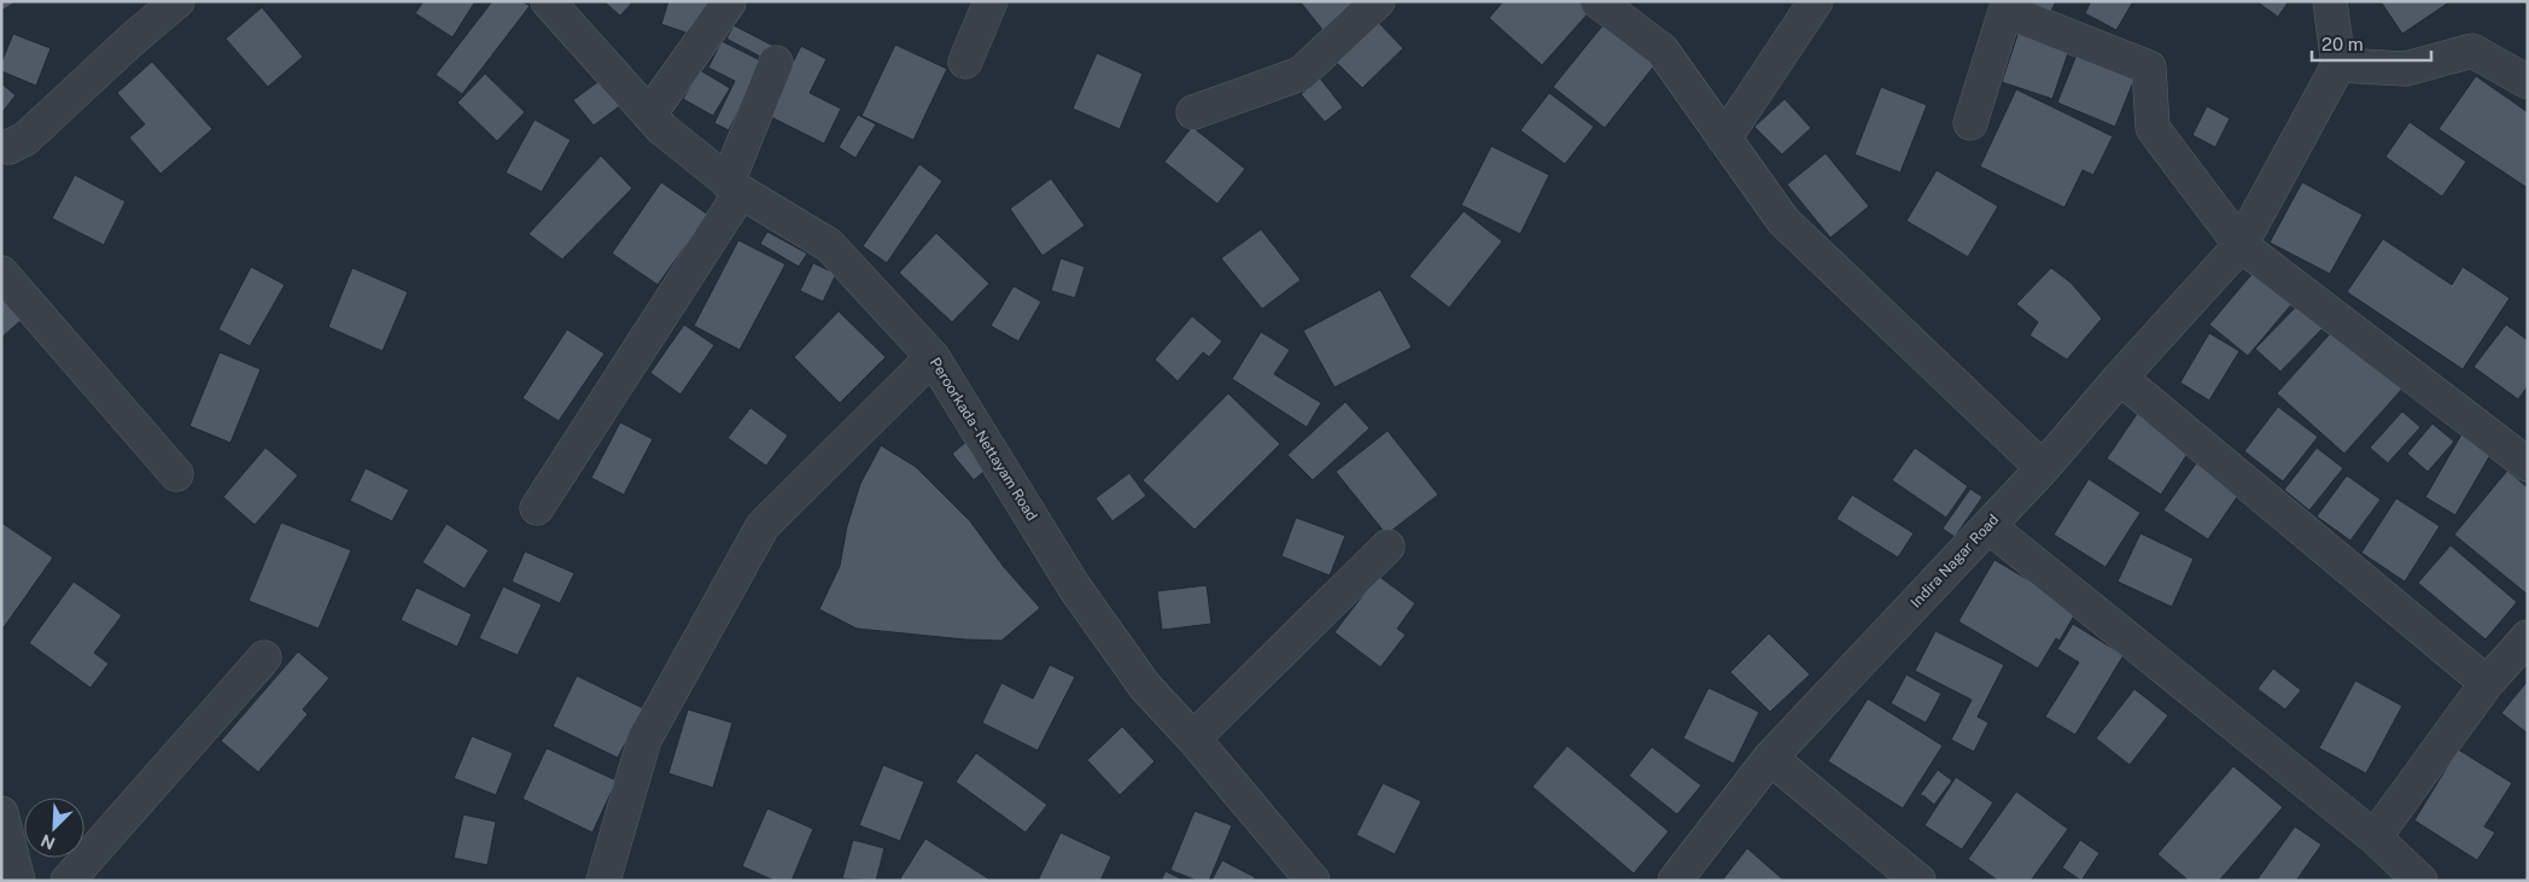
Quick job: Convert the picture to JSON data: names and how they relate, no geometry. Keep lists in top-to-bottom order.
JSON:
{
  "streets": {
    "street": ["Peroorkada - Nettayam Road", "Indira Nagar Road"]
  },
  "scale_bar": "20 m",
  "north": "bottom left"
}
